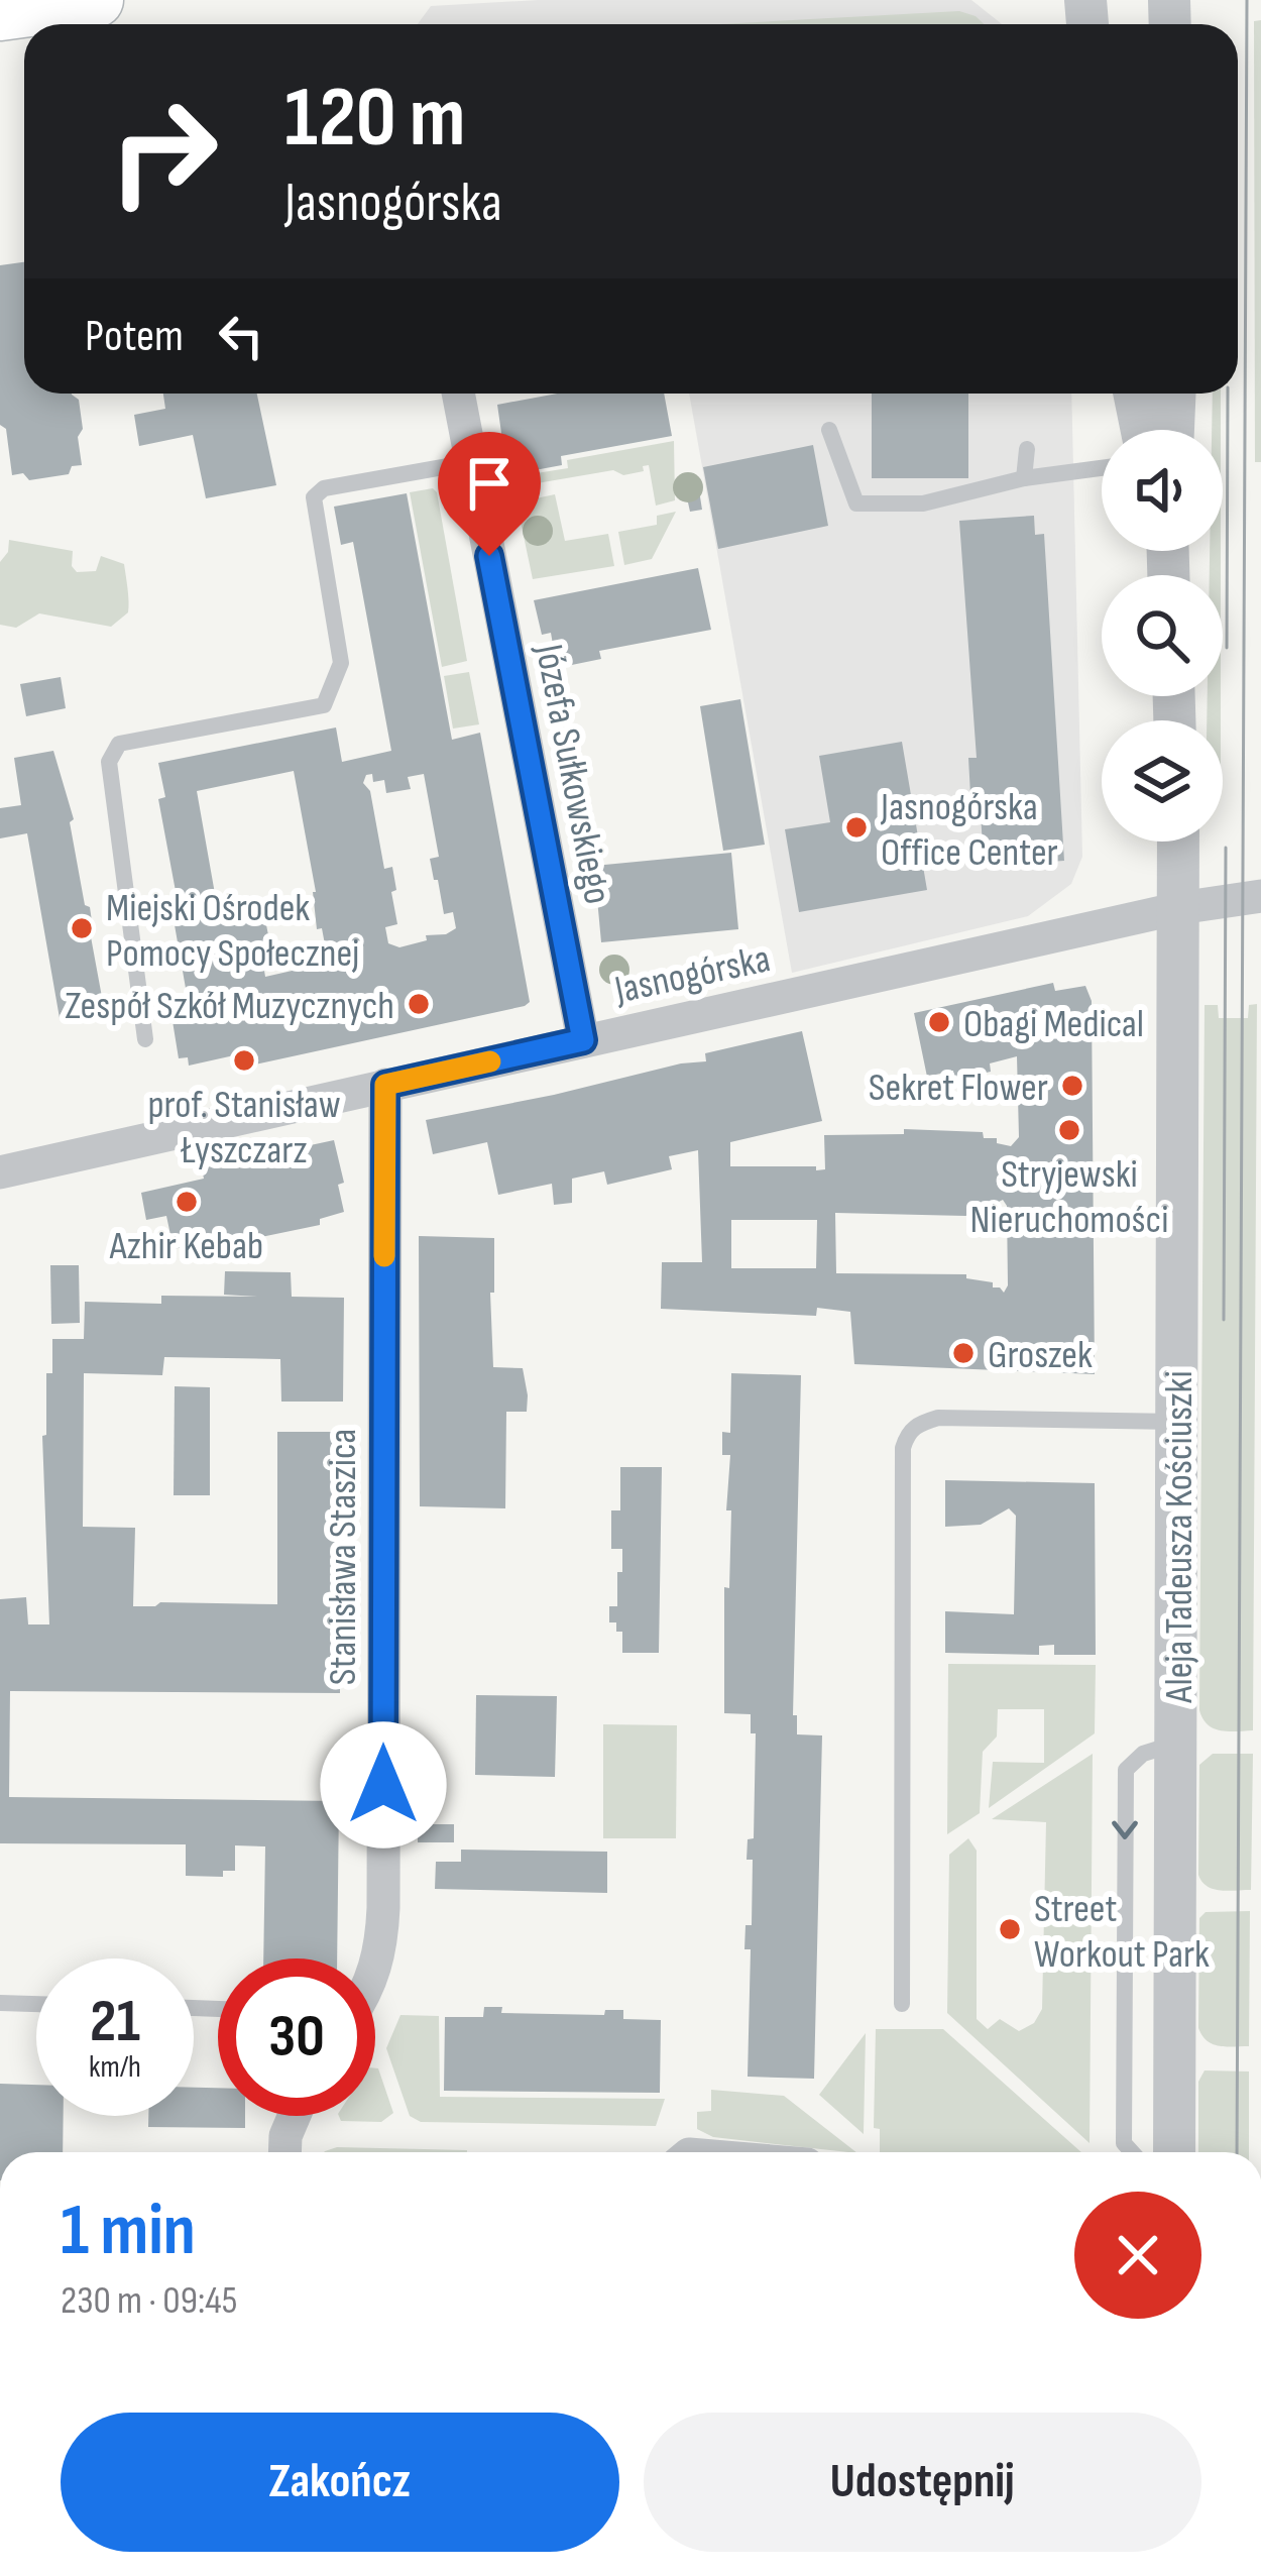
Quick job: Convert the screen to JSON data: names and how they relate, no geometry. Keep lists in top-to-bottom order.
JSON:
{
  "streets": {
    "street": [
      "Józefa Sułkowskiego",
      "Jasnogórska",
      "Aleja Tadeusza Kościuszki",
      "Stanisława Staszica"
    ]
  },
  "crossings": [
    ["Józefa Sułkowskiego", "Jasnogórska"],
    ["Jasnogórska", "Aleja Tadeusza Kościuszki"],
    ["Jasnogórska", "Stanisława Staszica"]
  ],
  "places": [
    "Jasnogórska Office Center",
    "Miejski Ośrodek Pomocy Społecznej",
    "Zespół Szkół Muzycznych",
    "Obagi Medical",
    "prof. Stanisław Łyszczarz",
    "Sekret Flower",
    "Stryjewski Nieruchomości",
    "Azhir Kebab",
    "Groszek",
    "Street Workout Park"
  ],
  "page": {
    "turn": ["120 m", "Jasnogórska"],
    "then": "Potem",
    "speed": "21 km/h",
    "limit": "30",
    "heading": ["1 min", "230 m · 09:45"],
    "buttons": ["Zakończ", "Udostępnij"]
  }
}
